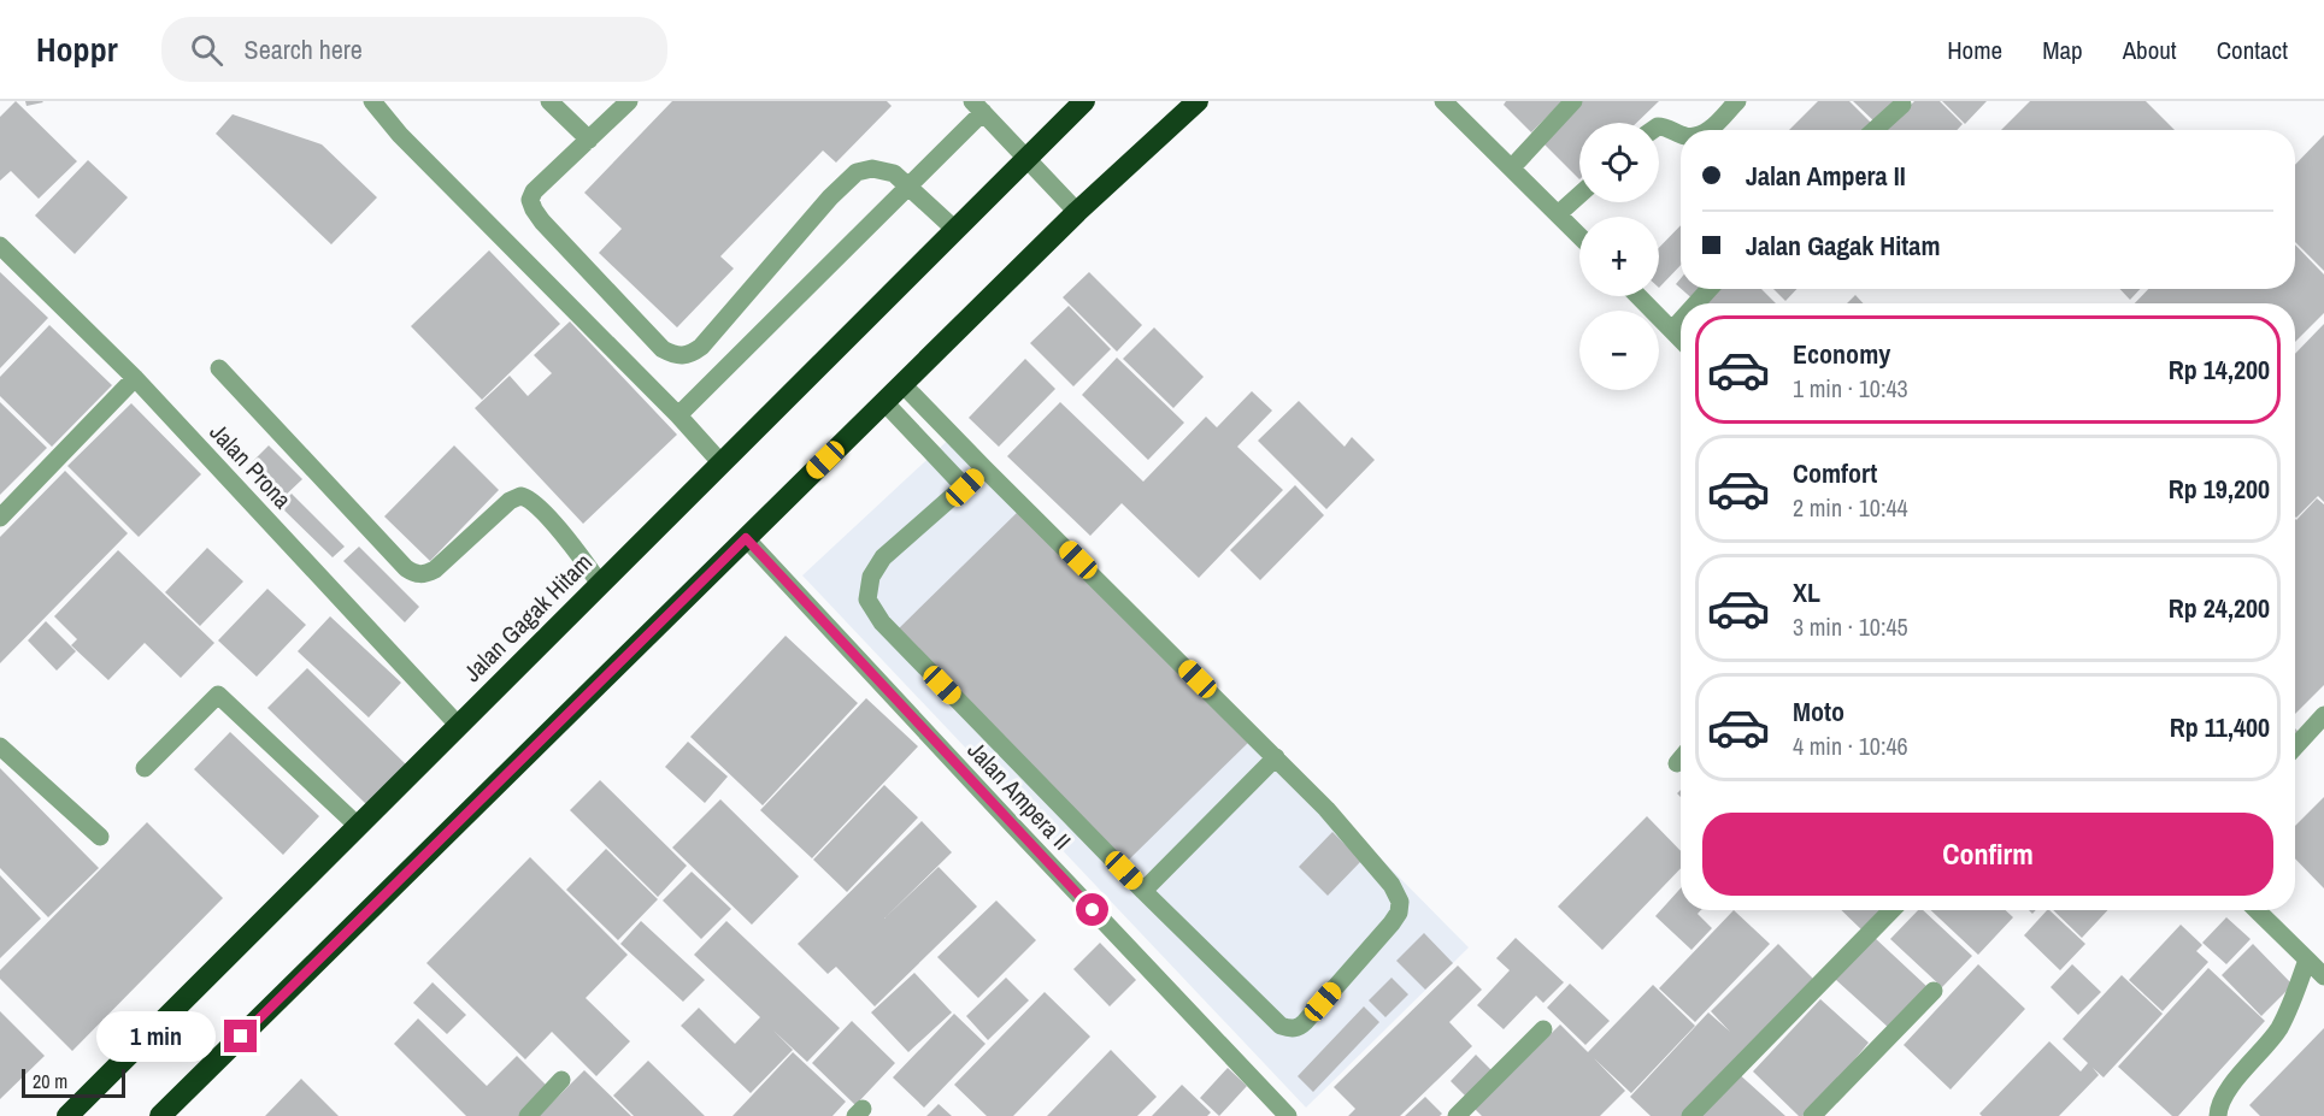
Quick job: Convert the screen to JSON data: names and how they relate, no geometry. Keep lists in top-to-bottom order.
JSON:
{
  "streets": {
    "highway": ["Jalan Gagak Hitam"],
    "street": ["Jalan Prona", "Jalan Ampera II"]
  },
  "crossings": [
    ["Jalan Prona", "Jalan Gagak Hitam"]
  ],
  "scale_bar": "20 m",
  "page": {
    "header": "Hoppr",
    "search": "Search here",
    "nav": [
      "Home",
      "Map",
      "About",
      "Contact"
    ],
    "map_buttons": ["+", "−"],
    "banner": ["Jalan Ampera II", "Jalan Gagak Hitam"],
    "list": [
      {
        "name": "Economy",
        "note": "1 min · 10:43",
        "value": "Rp 14,200"
      },
      {
        "name": "Comfort",
        "note": "2 min · 10:44",
        "value": "Rp 19,200"
      },
      {
        "name": "XL",
        "note": "3 min · 10:45",
        "value": "Rp 24,200"
      },
      {
        "name": "Moto",
        "note": "4 min · 10:46",
        "value": "Rp 11,400"
      }
    ],
    "buttons": "Confirm",
    "bubble": "1 min",
    "scale": "20 m"
  }
}
